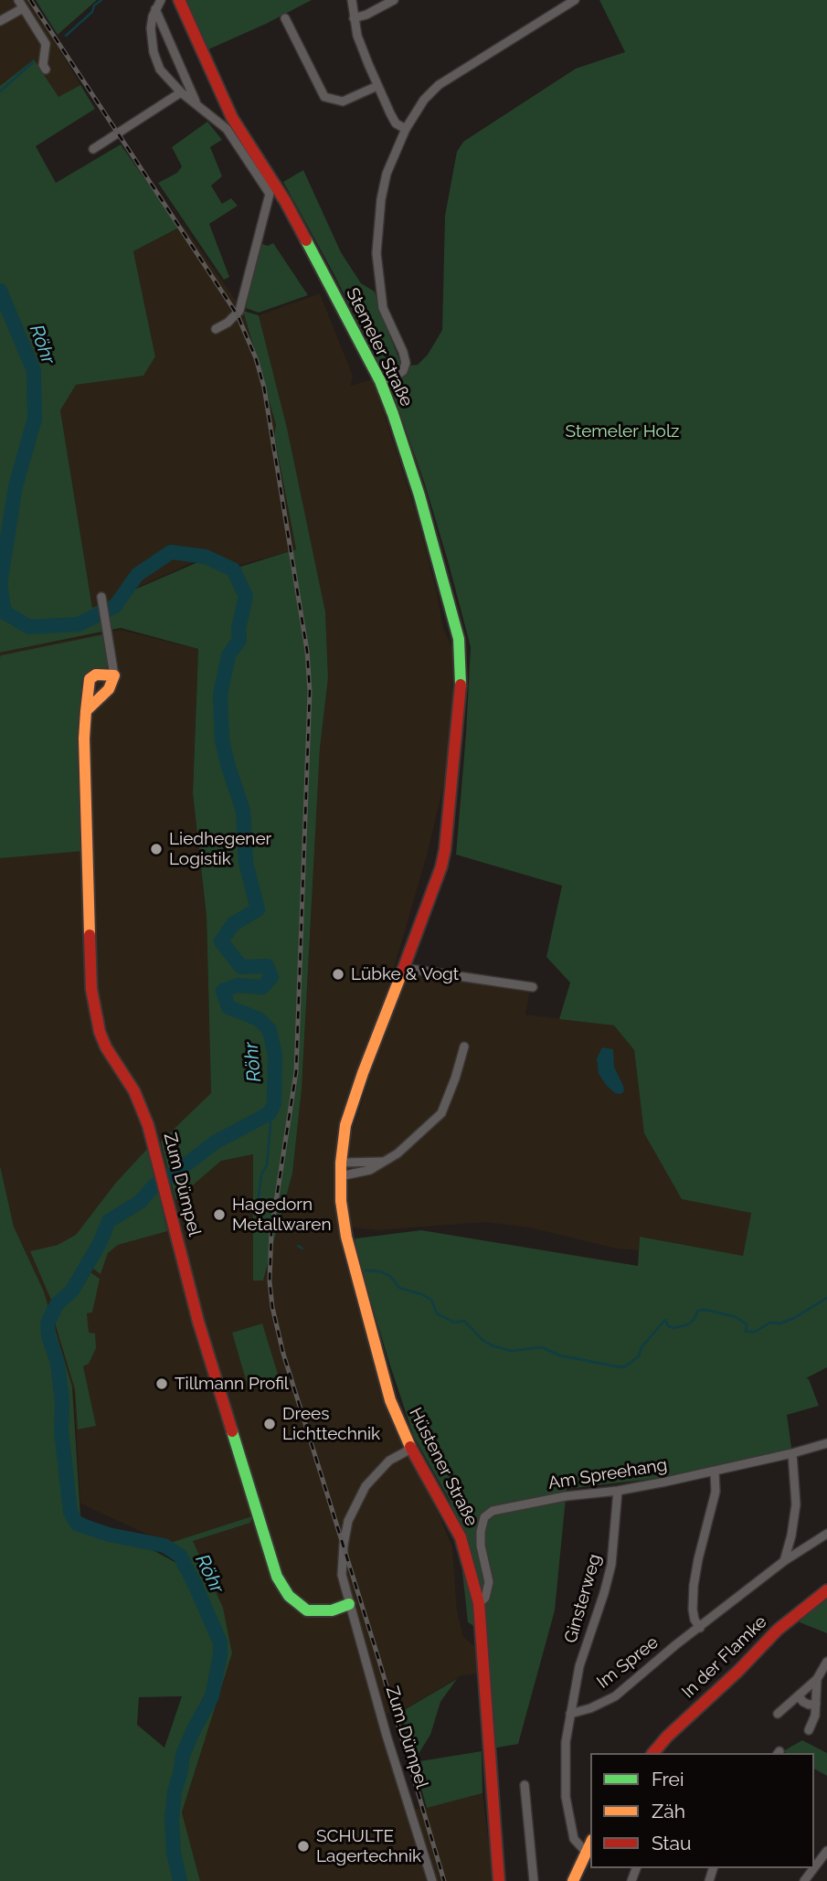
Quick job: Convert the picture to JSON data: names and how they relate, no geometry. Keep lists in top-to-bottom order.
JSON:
{
  "streets": {
    "main road": [
      "Stemeler Straße",
      "Zum Dümpel",
      "Hüstener Straße",
      "In der Flamke"
    ],
    "street": ["Am Spreehang", "Ginsterweg", "Im Spree"]
  },
  "crossings": [
    ["Stemeler Straße", "Hüstener Straße"],
    ["Zum Dümpel", "Hüstener Straße"],
    ["Hüstener Straße", "Am Spreehang"],
    ["Am Spreehang", "Ginsterweg"],
    ["Ginsterweg", "Im Spree"]
  ],
  "water": ["Röhr"],
  "parks": ["Stemeler Holz"],
  "places": [
    "Liedhegener Logistik",
    "Lübke & Vogt",
    "Hagedorn Metallwaren",
    "Tillmann Profil",
    "Drees Lichttechnik",
    "SCHULTE Lagertechnik"
  ],
  "legend": ["Frei", "Zäh", "Stau"]
}
